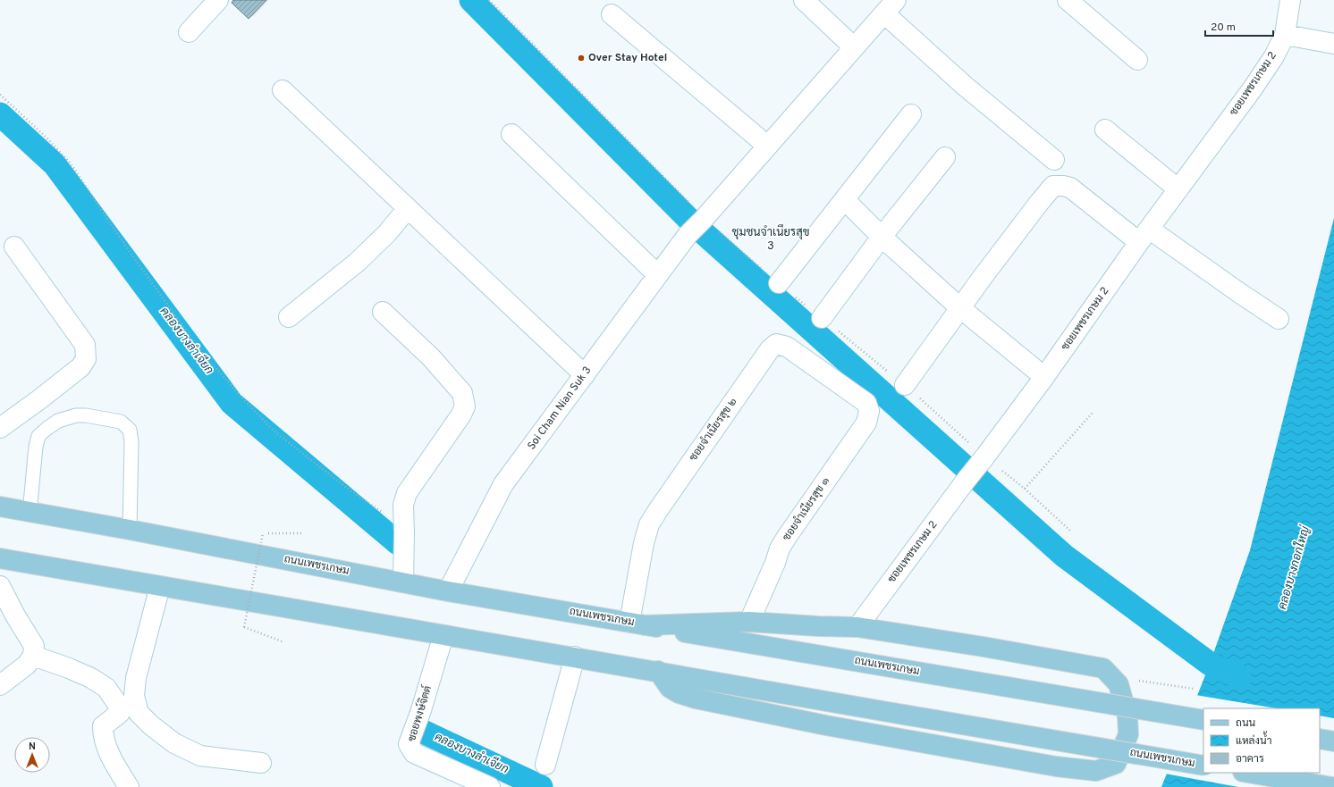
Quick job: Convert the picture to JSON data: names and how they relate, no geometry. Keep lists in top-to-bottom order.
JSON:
{
  "streets": {
    "main road": ["ถนนเพชรเกษม"],
    "street": [
      "ซอยเพชรเกษม 2",
      "Soi Cham Nian Suk 3",
      "ซอยจำเนียรสุข ๒",
      "ซอยจำเนียรสุข ๑",
      "ซอยพงษ์จิตต์"
    ]
  },
  "crossings": [
    ["Soi Cham Nian Suk 3", "ถนนเพชรเกษม"],
    ["ซอยจำเนียรสุข ๒", "ซอยจำเนียรสุข ๑"],
    ["ซอยจำเนียรสุข ๒", "ถนนเพชรเกษม"],
    ["ถนนเพชรเกษม", "ซอยพงษ์จิตต์"]
  ],
  "districts": ["ชุมชนจำเนียรสุข 3"],
  "water": ["คลองบางลำเจียก", "คลองบางกอกใหญ่"],
  "places": ["Over Stay Hotel"],
  "legend": ["ถนน", "แหล่งน้ำ", "อาคาร"],
  "scale_bar": "20 m",
  "north": "top"
}
